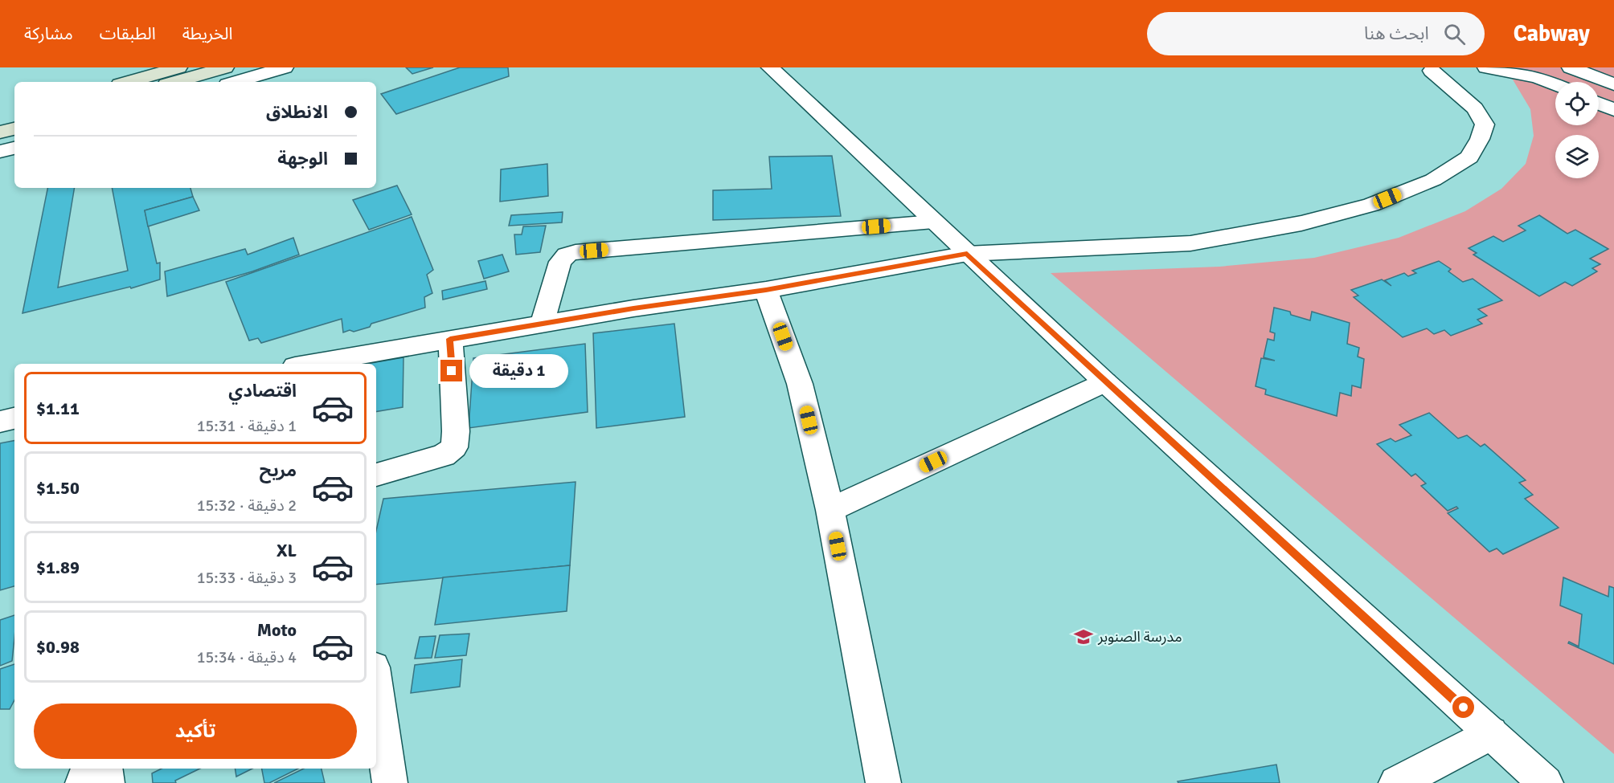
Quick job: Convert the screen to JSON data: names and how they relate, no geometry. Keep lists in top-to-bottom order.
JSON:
{
  "places": {
    "school or university": ["مدرسة الصنوبر"]
  },
  "page": {
    "header": "Cabway",
    "search": "ابحث هنا",
    "nav": ["الخريطة", "الطبقات", "مشاركة"],
    "banner": ["الانطلاق", "الوجهة"],
    "bubble": "1 دقيقة",
    "list": [
      {
        "name": "اقتصادي",
        "note": "1 دقيقة · 15:31",
        "value": "$1.11"
      },
      {
        "name": "مريح",
        "note": "2 دقيقة · 15:32",
        "value": "$1.50"
      },
      {
        "name": "XL",
        "note": "3 دقيقة · 15:33",
        "value": "$1.89"
      },
      {
        "name": "Moto",
        "note": "4 دقيقة · 15:34",
        "value": "$0.98"
      }
    ],
    "buttons": "تأكيد"
  }
}
